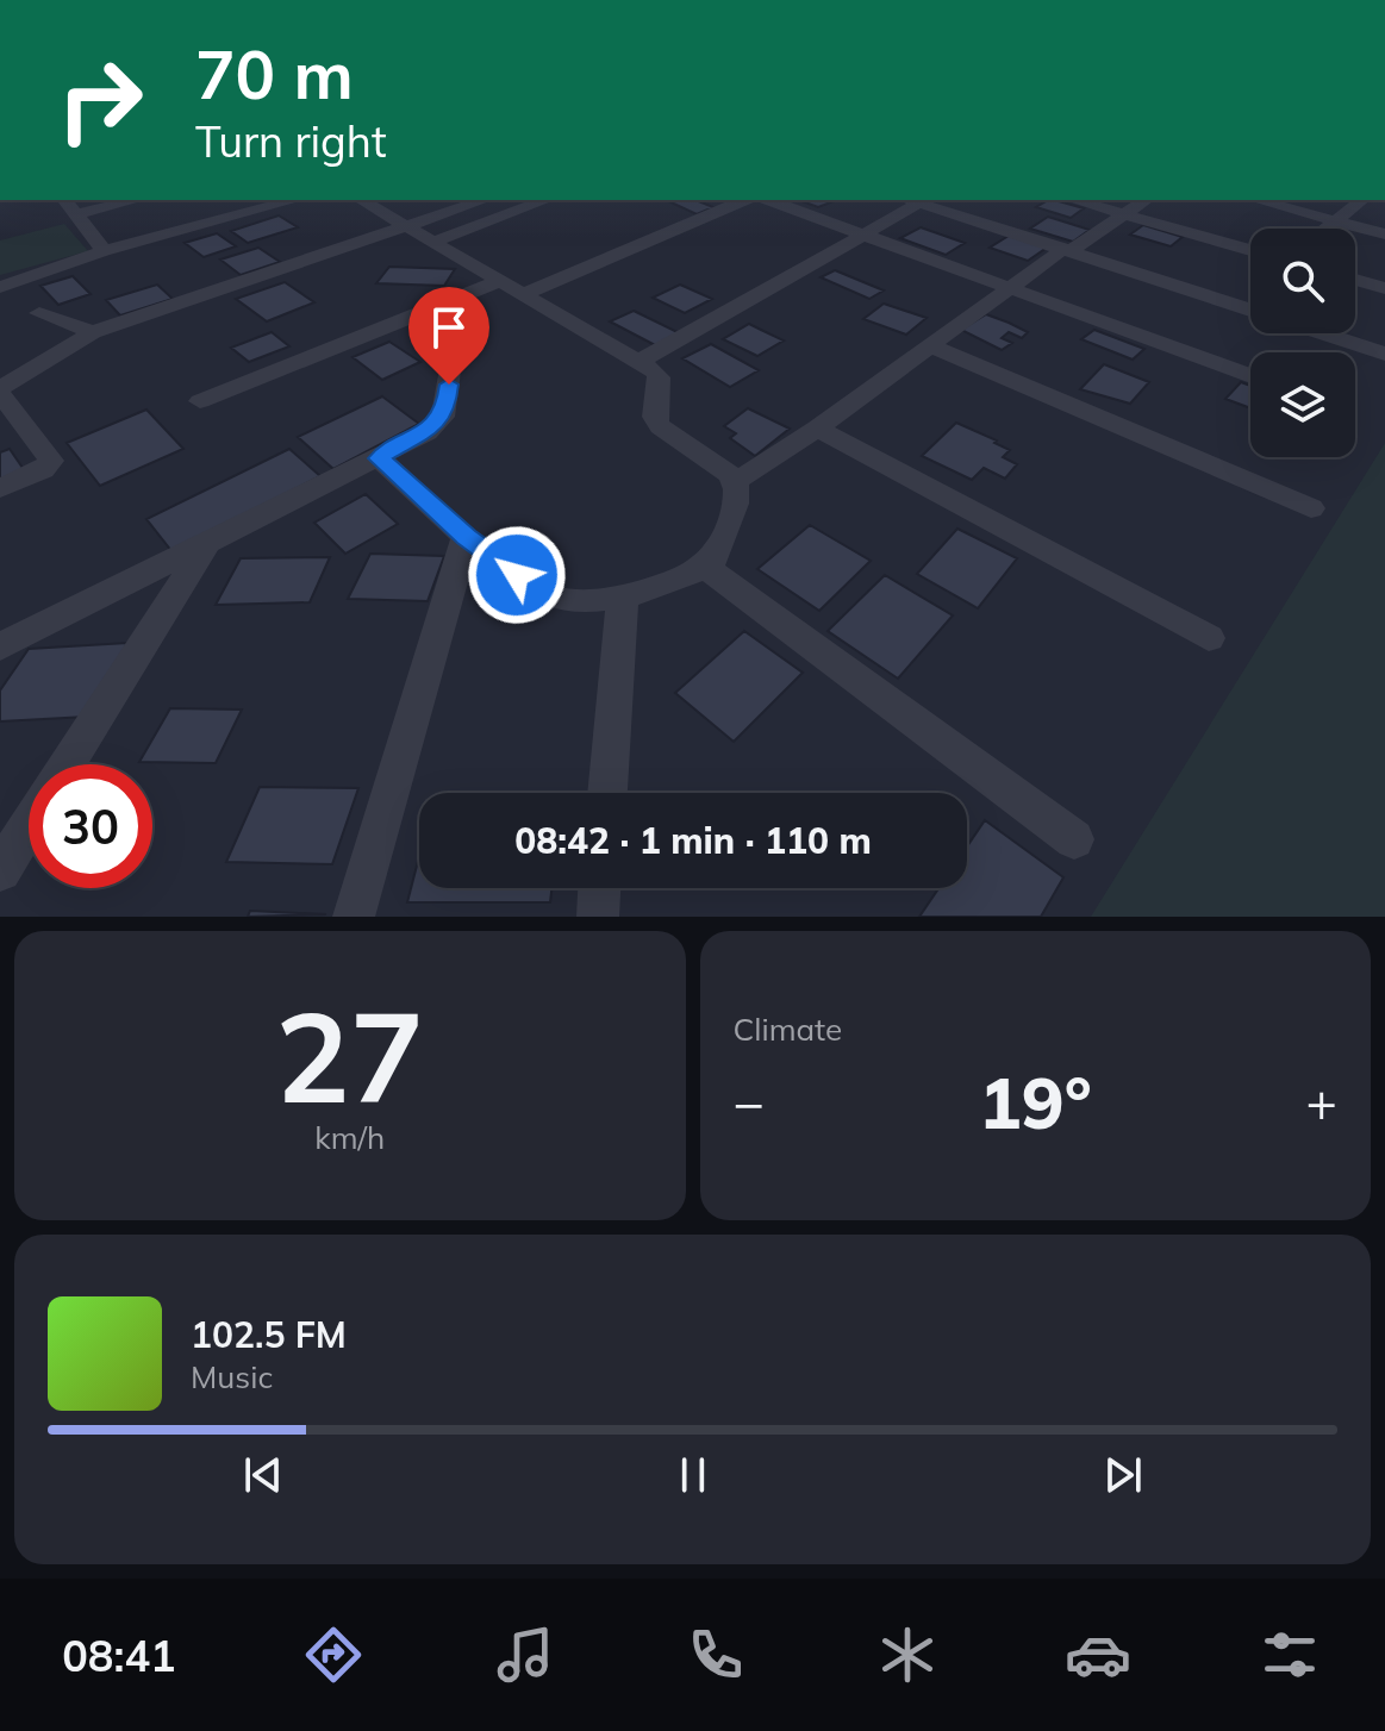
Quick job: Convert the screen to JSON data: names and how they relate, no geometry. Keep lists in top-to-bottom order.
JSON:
{
  "page": {
    "turn": ["70 m", "Turn right"],
    "limit": "30",
    "trip": "08:42 · 1 min · 110 m",
    "tile": [
      ["27", "km/h"],
      "Climate"
    ],
    "heat": ["−", "19°", "+"],
    "song": ["102.5 FM", "Music"],
    "tabs": "08:41"
  }
}
